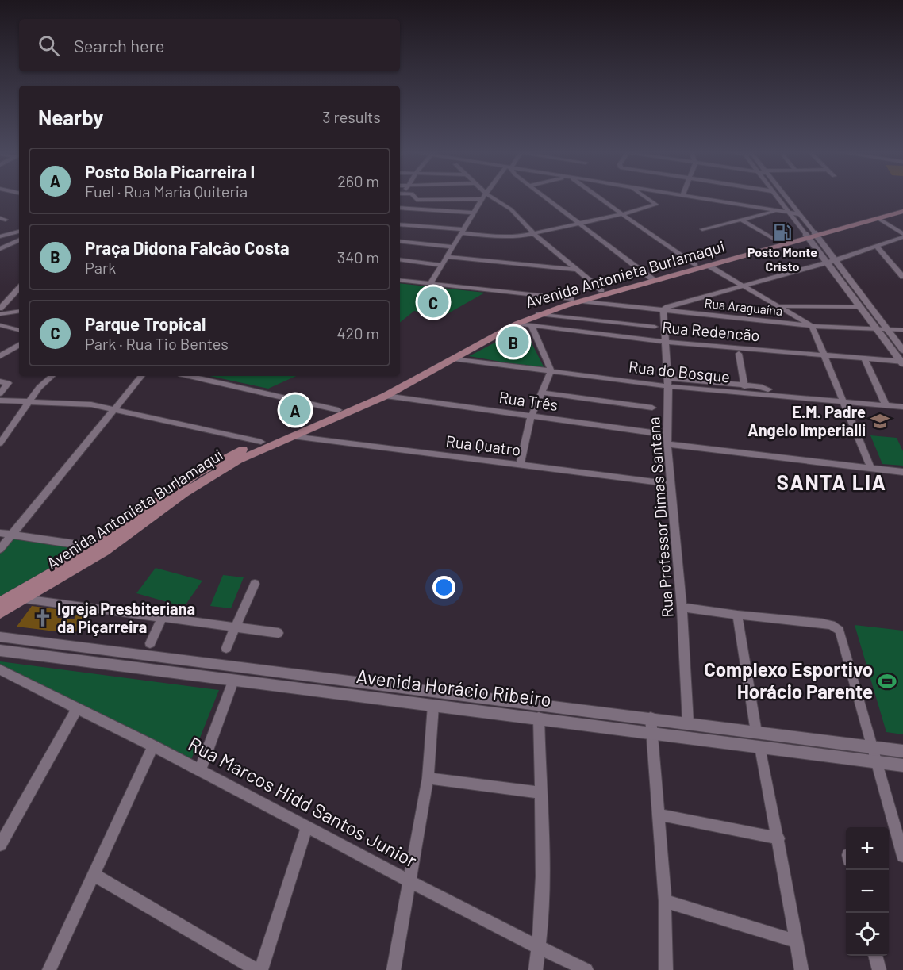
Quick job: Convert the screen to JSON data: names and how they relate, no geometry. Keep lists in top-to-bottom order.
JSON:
{
  "streets": {
    "main road": ["Avenida Antonieta Burlamaqui"],
    "street": [
      "Rua Araguaína",
      "Rua Redencão",
      "Rua do Bosque",
      "Rua Três",
      "Rua Quatro",
      "Rua Professor Dimas Santana",
      "Avenida Horácio Ribeiro",
      "Rua Marcos Hidd Santos Junior"
    ]
  },
  "crossings": [
    ["Avenida Antonieta Burlamaqui", "Rua Araguaína"],
    ["Avenida Antonieta Burlamaqui", "Rua Redencão"],
    ["Avenida Antonieta Burlamaqui", "Rua do Bosque"],
    ["Avenida Antonieta Burlamaqui", "Rua Três"],
    ["Avenida Antonieta Burlamaqui", "Rua Quatro"],
    ["Rua Araguaína", "Rua Professor Dimas Santana"],
    ["Rua Redencão", "Rua Professor Dimas Santana"],
    ["Rua do Bosque", "Rua Professor Dimas Santana"],
    ["Rua Três", "Rua Professor Dimas Santana"],
    ["Rua Quatro", "Rua Professor Dimas Santana"],
    ["Rua Professor Dimas Santana", "Avenida Horácio Ribeiro"]
  ],
  "districts": ["SANTA LIA"],
  "places": {
    "fuel station": ["Posto Monte Cristo"],
    "school or university": ["E.M. Padre Angelo Imperialli"],
    "church": ["Igreja Presbiteriana da Piçarreira"],
    "sports": ["Complexo Esportivo Horácio Parente"]
  },
  "page": {
    "search": "Search here",
    "heading": ["Nearby", "3 results"],
    "list": [
      {
        "mark": "A",
        "name": "Posto Bola Picarreira I",
        "note": "Fuel · Rua Maria Quiteria",
        "value": "260 m"
      },
      {
        "mark": "B",
        "name": "Praça Didona Falcão Costa",
        "note": "Park",
        "value": "340 m"
      },
      {
        "mark": "C",
        "name": "Parque Tropical",
        "note": "Park · Rua Tio Bentes",
        "value": "420 m"
      }
    ],
    "pins": ["C", "B", "A"],
    "map_buttons": ["+", "−"]
  }
}
